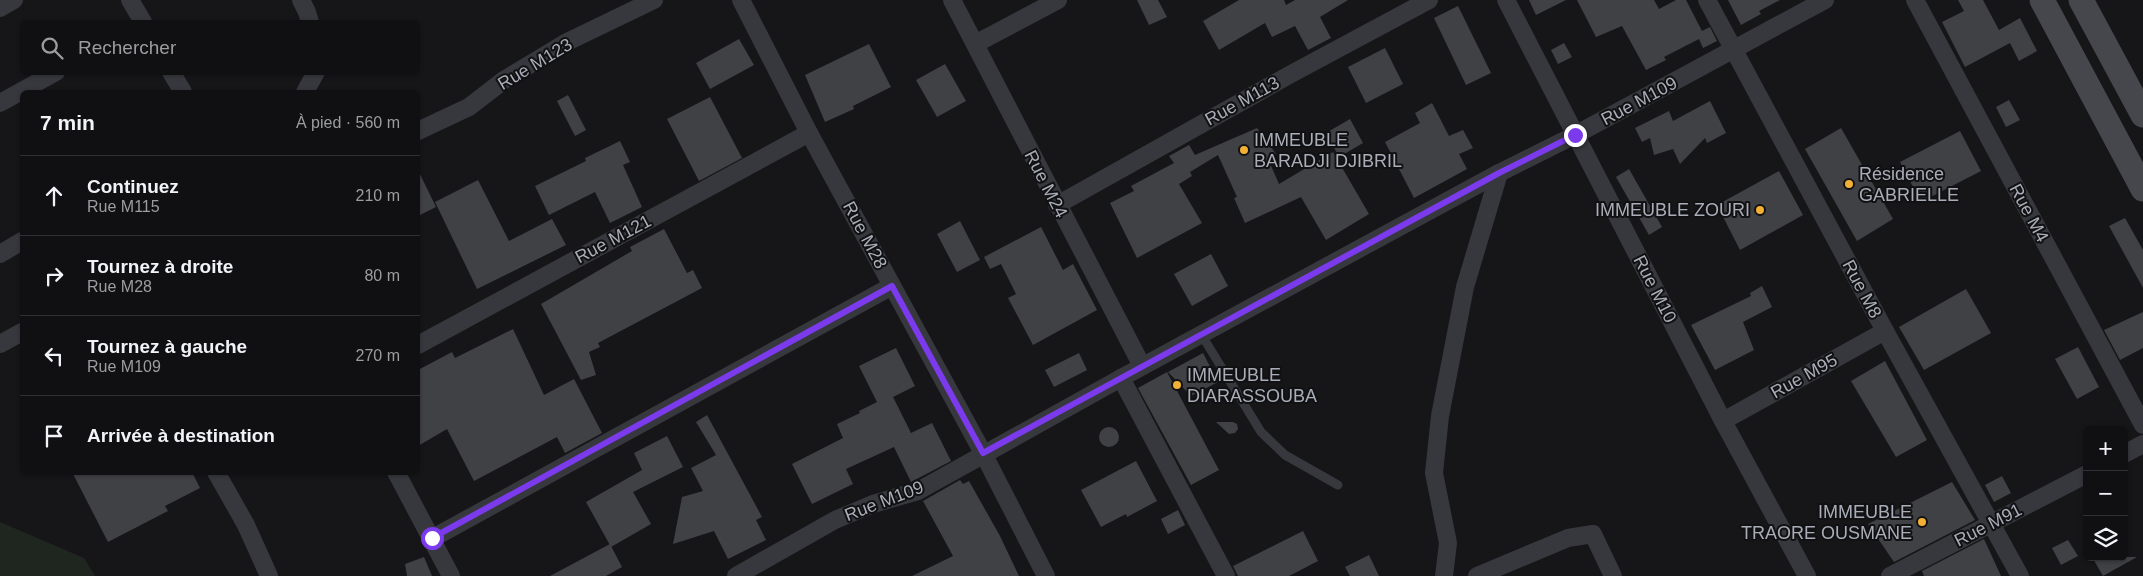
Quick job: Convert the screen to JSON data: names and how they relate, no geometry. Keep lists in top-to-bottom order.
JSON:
{
  "streets": {
    "street": [
      "Rue M123",
      "Rue M113",
      "Rue M109",
      "Rue M24",
      "Rue M4",
      "Rue M28",
      "Rue M121",
      "Rue M10",
      "Rue M8",
      "Rue M95",
      "Rue M91"
    ]
  },
  "crossings": [
    ["Rue M113", "Rue M24"],
    ["Rue M109", "Rue M24"],
    ["Rue M109", "Rue M28"],
    ["Rue M109", "Rue M10"],
    ["Rue M109", "Rue M8"],
    ["Rue M28", "Rue M121"],
    ["Rue M10", "Rue M95"],
    ["Rue M8", "Rue M95"],
    ["Rue M8", "Rue M91"]
  ],
  "places": [
    "IMMEUBLE BARADJI DJIBRIL",
    "Résidence GABRIELLE",
    "IMMEUBLE ZOURI",
    "IMMEUBLE DIARASSOUBA",
    "IMMEUBLE TRAORE OUSMANE"
  ],
  "page": {
    "search": "Rechercher",
    "heading": ["7 min", "À pied · 560 m"],
    "list": [
      ["Continuez", "Rue M115", "210 m"],
      ["Tournez à droite", "Rue M28", "80 m"],
      ["Tournez à gauche", "Rue M109", "270 m"],
      "Arrivée à destination"
    ],
    "map_buttons": ["+", "−"]
  }
}
